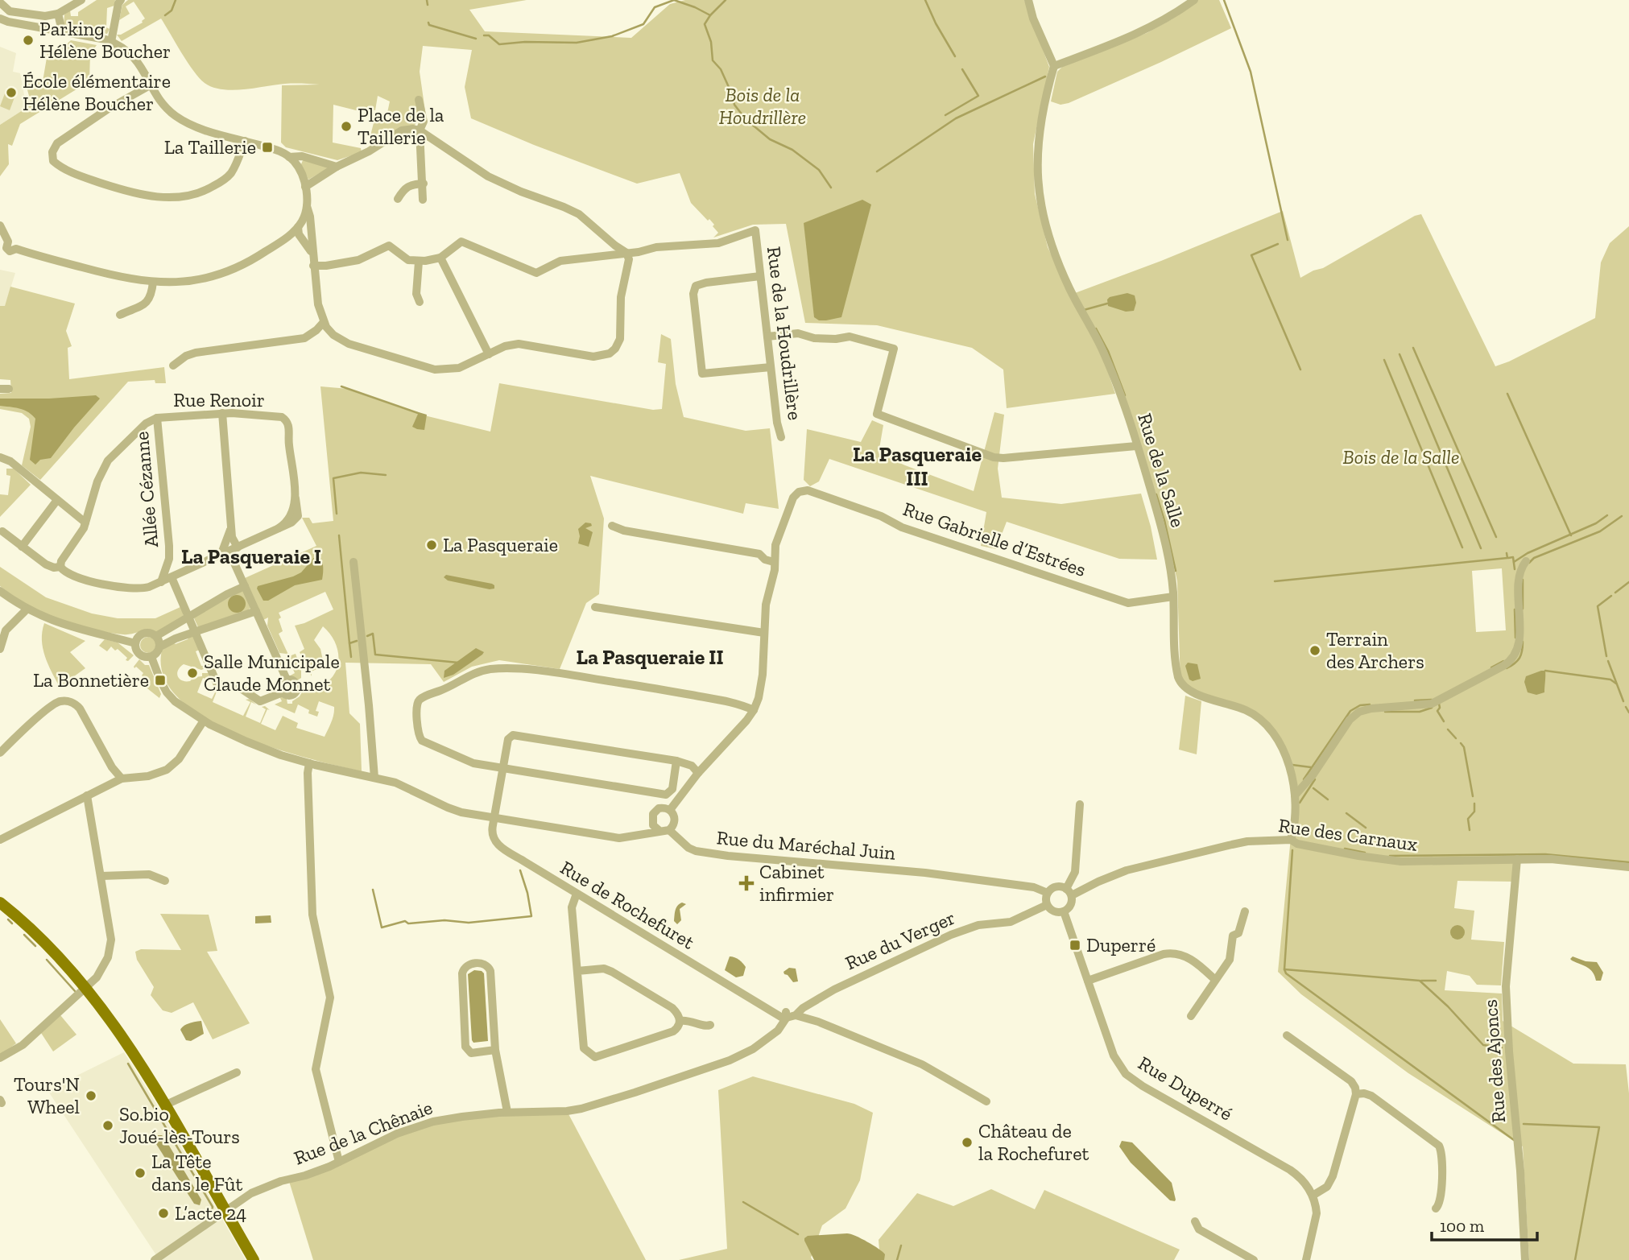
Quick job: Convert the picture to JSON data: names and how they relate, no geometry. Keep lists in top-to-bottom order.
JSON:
{
  "streets": {
    "street": [
      "Rue de la Houdrillère",
      "Rue Renoir",
      "Rue de la Salle",
      "Allée Cézanne",
      "Rue Gabrielle d’Estrées",
      "Rue des Carnaux",
      "Rue du Maréchal Juin",
      "Rue de Rochefuret",
      "Rue du Verger",
      "Rue des Ajoncs",
      "Rue Duperré",
      "Rue de la Chênaie"
    ]
  },
  "crossings": [
    ["Rue Renoir", "Allée Cézanne"],
    ["Rue de la Salle", "Rue Gabrielle d’Estrées"],
    ["Rue de la Salle", "Rue des Carnaux"],
    ["Rue des Carnaux", "Rue du Maréchal Juin"],
    ["Rue des Carnaux", "Rue du Verger"],
    ["Rue des Carnaux", "Rue des Ajoncs"],
    ["Rue des Carnaux", "Rue Duperré"],
    ["Rue du Maréchal Juin", "Rue du Verger"],
    ["Rue du Maréchal Juin", "Rue Duperré"],
    ["Rue de Rochefuret", "Rue du Verger"],
    ["Rue du Verger", "Rue Duperré"],
    ["Rue du Verger", "Rue de la Chênaie"]
  ],
  "districts": ["La Pasqueraie III", "La Pasqueraie I", "La Pasqueraie II"],
  "parks": ["Bois de la Houdrillère", "Bois de la Salle"],
  "places": {
    "other": [
      "Parking Hélène Boucher",
      "École élémentaire Hélène Boucher",
      "Place de la Taillerie",
      "La Pasqueraie",
      "Terrain des Archers",
      "Salle Municipale Claude Monnet",
      "Tours'N Wheel",
      "So.bio Joué-lès-Tours",
      "Château de la Rochefuret",
      "La Tête dans le Fût",
      "L’acte 24"
    ],
    "transit": ["La Taillerie", "La Bonnetière", "Duperré"],
    "health": ["Cabinet infirmier"]
  },
  "scale_bar": "100 m"
}
